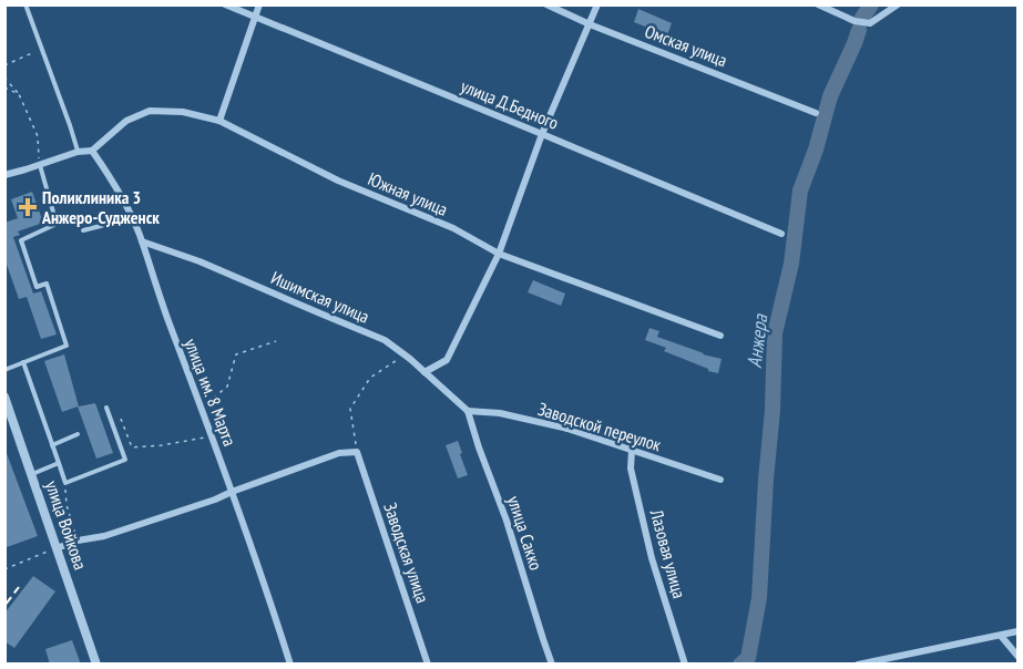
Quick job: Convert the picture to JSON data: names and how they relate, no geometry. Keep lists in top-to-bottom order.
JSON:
{
  "streets": {
    "street": [
      "Омская улица",
      "улица Д.Бедного",
      "Южная улица",
      "Ишимская улица",
      "улица им. 8 Марта",
      "Заводской переулок",
      "улица Войкова",
      "улица Сакко",
      "Заводская улица",
      "Лазовая улица"
    ]
  },
  "crossings": [
    ["Южная улица", "улица им. 8 Марта"],
    ["Ишимская улица", "улица им. 8 Марта"],
    ["Ишимская улица", "Заводской переулок"],
    ["Ишимская улица", "улица Сакко"],
    ["Заводской переулок", "улица Сакко"],
    ["Заводской переулок", "Лазовая улица"]
  ],
  "water": ["Анжера"],
  "places": {
    "health": ["Поликлиника 3 Анжеро-Судженск"]
  }
}
